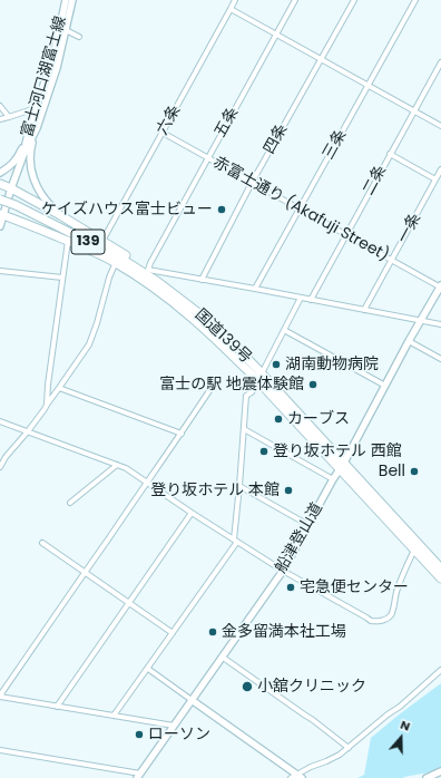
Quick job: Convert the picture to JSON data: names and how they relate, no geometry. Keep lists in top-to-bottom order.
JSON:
{
  "streets": {
    "highway": ["139", "国道139号"],
    "street": [
      "富士河口湖富士線",
      "六条",
      "五条",
      "四条",
      "三条",
      "二条",
      "赤富士通り (Akafuji Street)",
      "一条",
      "船津登山道"
    ]
  },
  "crossings": [
    ["富士河口湖富士線", "国道139号"],
    ["六条", "赤富士通り (Akafuji Street)"],
    ["五条", "赤富士通り (Akafuji Street)"],
    ["四条", "赤富士通り (Akafuji Street)"],
    ["三条", "赤富士通り (Akafuji Street)"],
    ["二条", "赤富士通り (Akafuji Street)"],
    ["赤富士通り (Akafuji Street)", "一条"],
    ["赤富士通り (Akafuji Street)", "船津登山道"],
    ["国道139号", "船津登山道"]
  ],
  "places": [
    "ケイズハウス富士ビュー",
    "湖南動物病院",
    "富士の駅 地震体験館",
    "カーブス",
    "登り坂ホテル 西館",
    "Bell",
    "登り坂ホテル 本館",
    "宅急便センター",
    "金多留満本社工場",
    "小舘クリニック",
    "ローソン"
  ],
  "north": "top"
}
